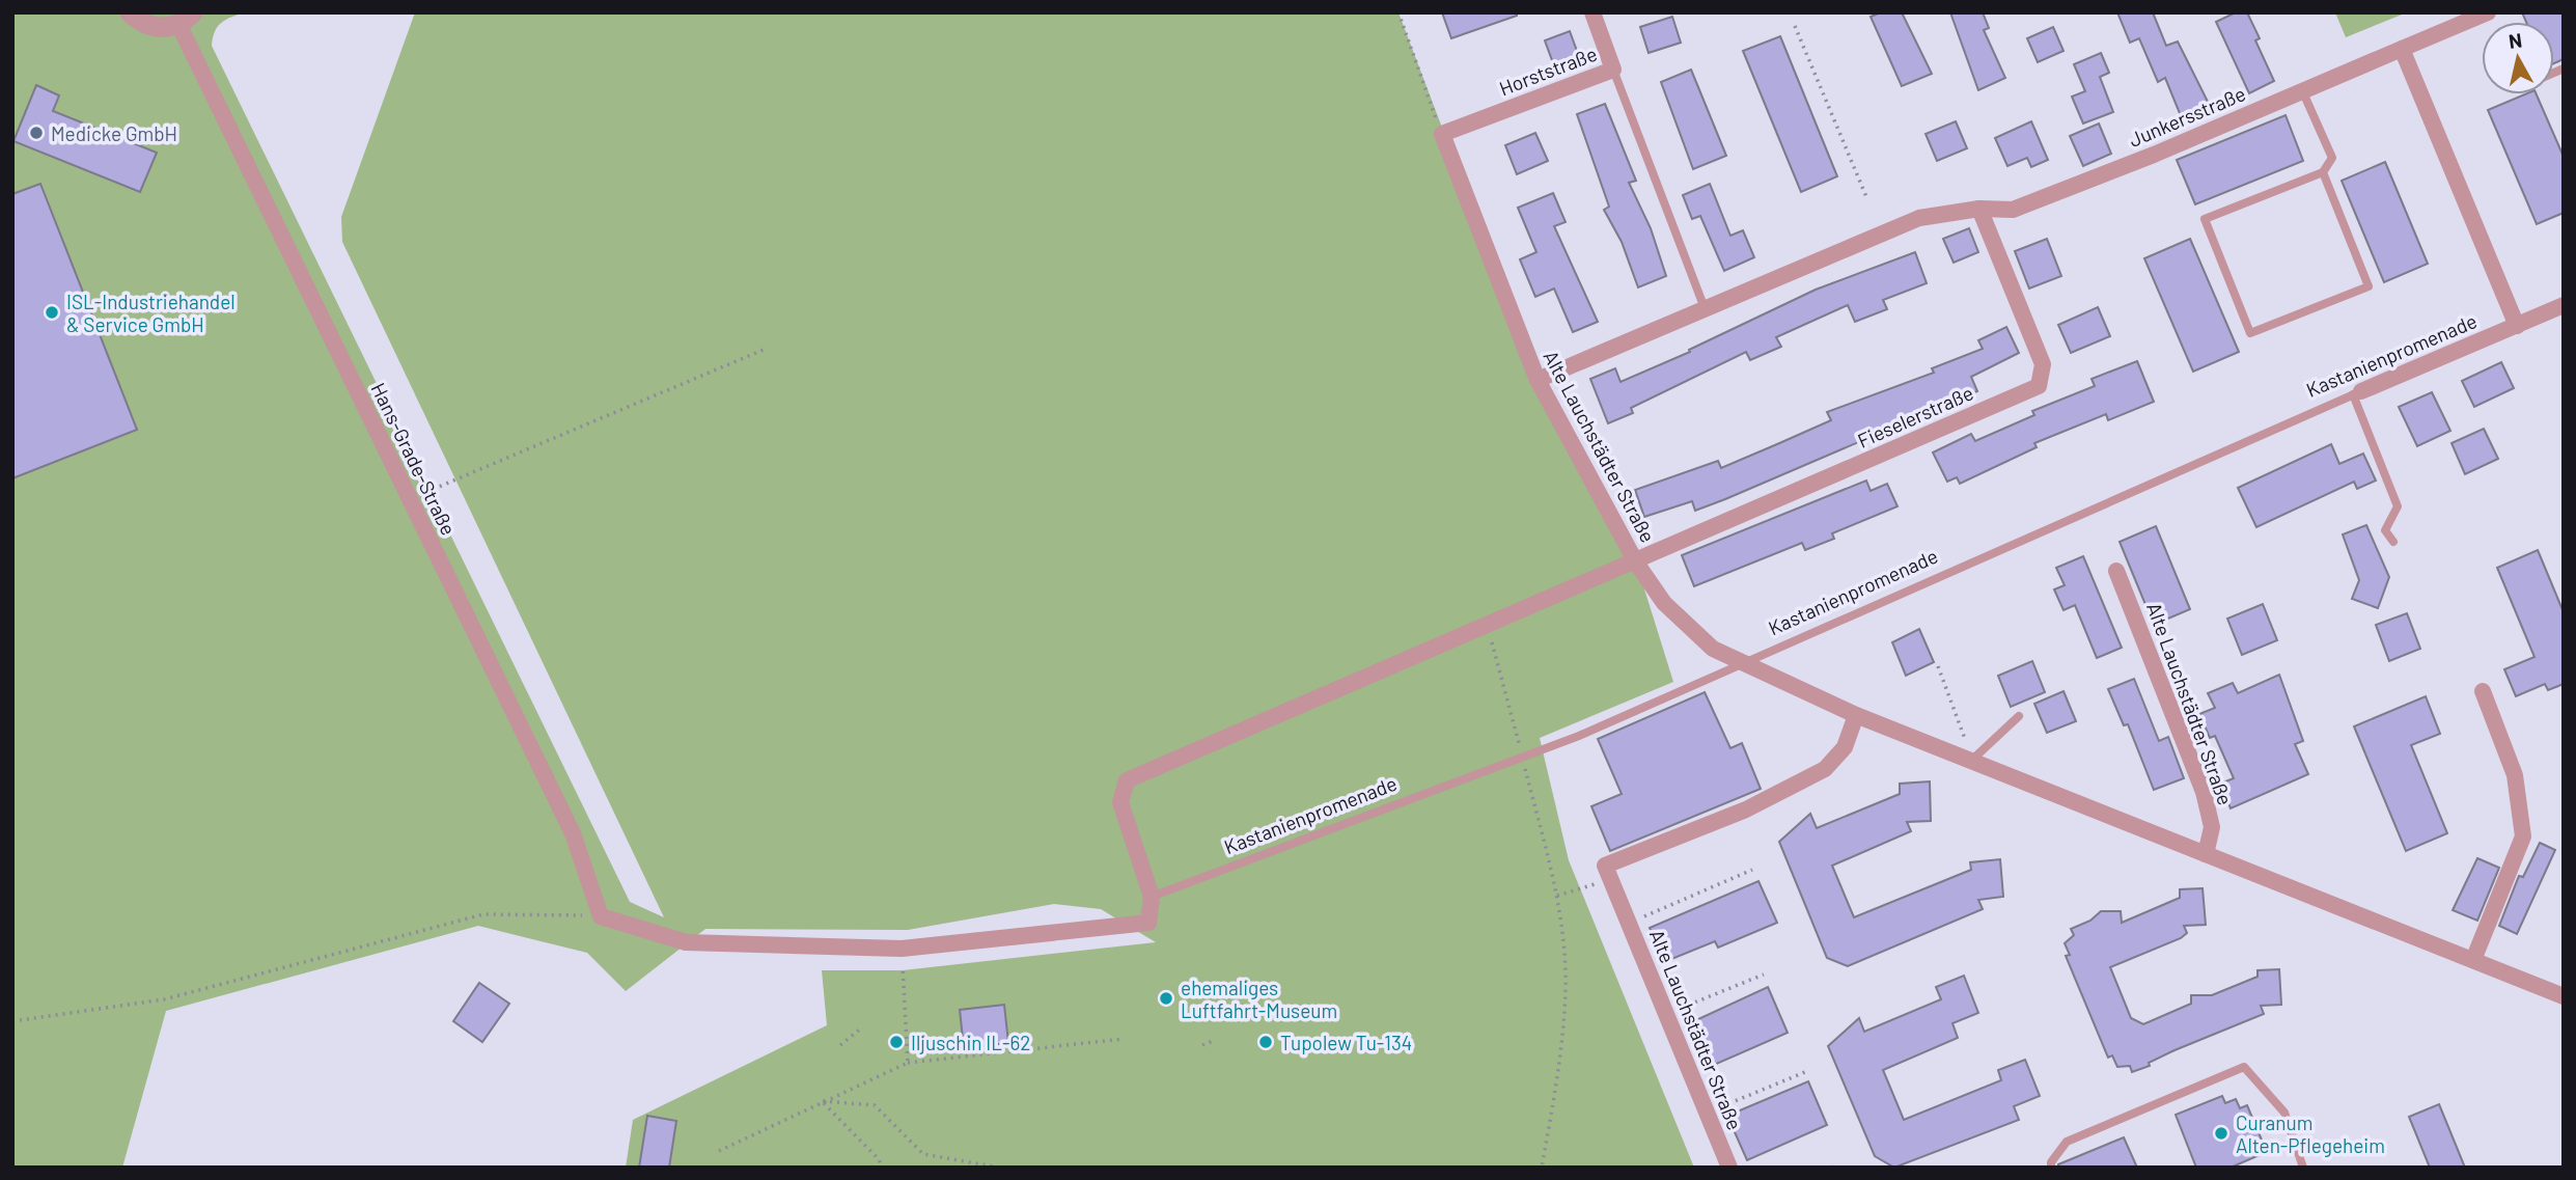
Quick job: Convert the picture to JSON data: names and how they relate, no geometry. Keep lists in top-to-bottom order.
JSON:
{
  "streets": {
    "street": [
      "Horststraße",
      "Junkersstraße",
      "Kastanienpromenade",
      "Fieselerstraße",
      "Alte Lauchstädter Straße",
      "Hans-Grade-Straße"
    ]
  },
  "crossings": [
    ["Horststraße", "Alte Lauchstädter Straße"],
    ["Junkersstraße", "Fieselerstraße"],
    ["Junkersstraße", "Alte Lauchstädter Straße"],
    ["Fieselerstraße", "Alte Lauchstädter Straße"]
  ],
  "places": [
    "Medicke GmbH",
    "ISL-Industriehandel & Service GmbH",
    "ehemaliges Luftfahrt-Museum",
    "Iljuschin IL-62",
    "Tupolew Tu-134",
    "Curanum Alten-Pflegeheim"
  ],
  "north": "top"
}
